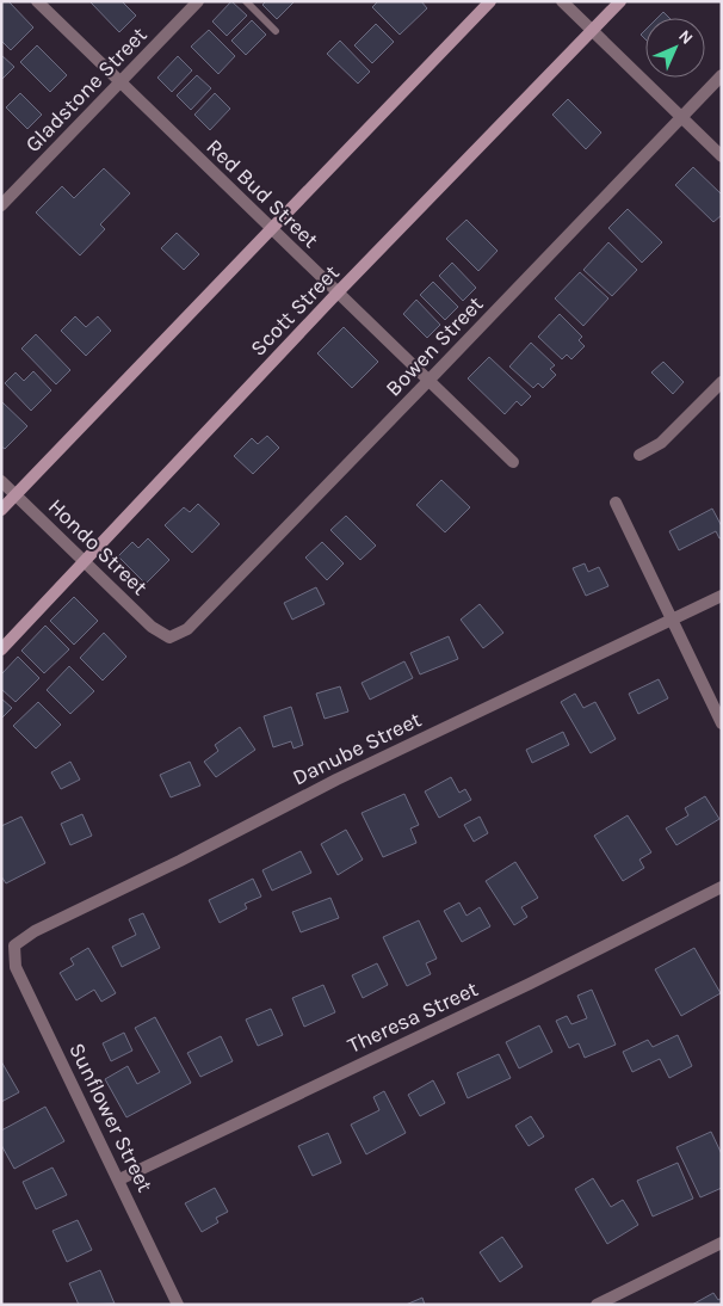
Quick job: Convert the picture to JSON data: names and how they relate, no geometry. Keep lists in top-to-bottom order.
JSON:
{
  "streets": {
    "main road": ["Scott Street"],
    "street": [
      "Gladstone Street",
      "Red Bud Street",
      "Bowen Street",
      "Hondo Street",
      "Danube Street",
      "Theresa Street",
      "Sunflower Street"
    ]
  },
  "crossings": [
    ["Gladstone Street", "Red Bud Street"],
    ["Red Bud Street", "Scott Street"],
    ["Red Bud Street", "Bowen Street"],
    ["Scott Street", "Hondo Street"],
    ["Bowen Street", "Hondo Street"],
    ["Danube Street", "Sunflower Street"],
    ["Theresa Street", "Sunflower Street"]
  ],
  "north": "top right"
}
